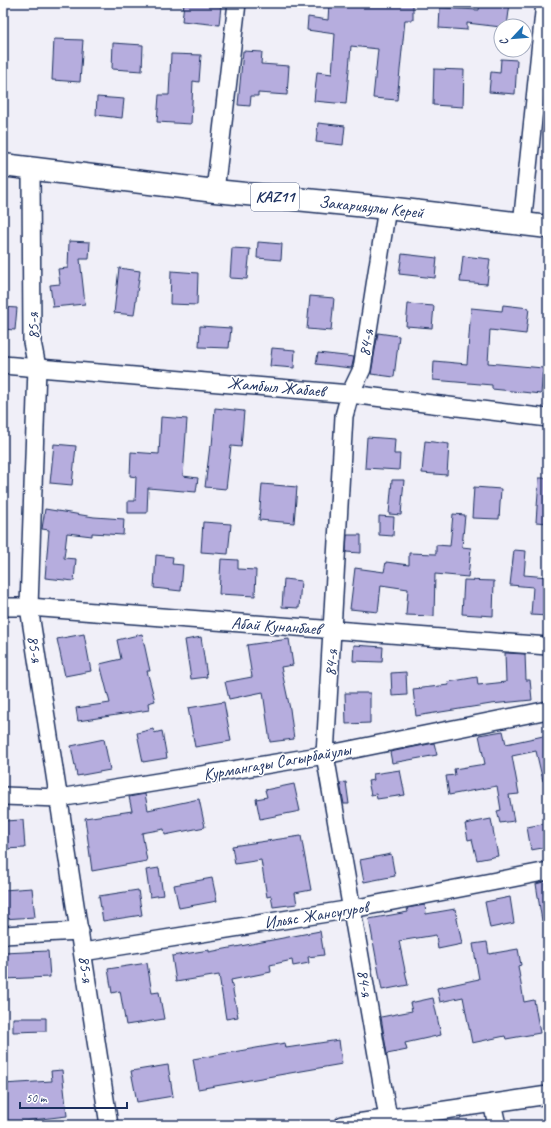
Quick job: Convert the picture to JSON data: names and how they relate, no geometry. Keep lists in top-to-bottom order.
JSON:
{
  "streets": {
    "highway": ["KAZ11", "Закарияулы Керей"],
    "street": [
      "85-я",
      "84-я",
      "Жамбыл Жабаев",
      "Абай Кунанбаев",
      "Курмангазы Сагырбайулы",
      "Ильяс Жансугуров"
    ]
  },
  "crossings": [
    ["Закарияулы Керей", "85-я"],
    ["Закарияулы Керей", "84-я"],
    ["85-я", "Жамбыл Жабаев"],
    ["85-я", "Абай Кунанбаев"],
    ["85-я", "Курмангазы Сагырбайулы"],
    ["85-я", "Ильяс Жансугуров"],
    ["84-я", "Жамбыл Жабаев"],
    ["84-я", "Абай Кунанбаев"],
    ["84-я", "Курмангазы Сагырбайулы"],
    ["84-я", "Ильяс Жансугуров"]
  ],
  "scale_bar": "50 m",
  "north": "bottom left"
}
